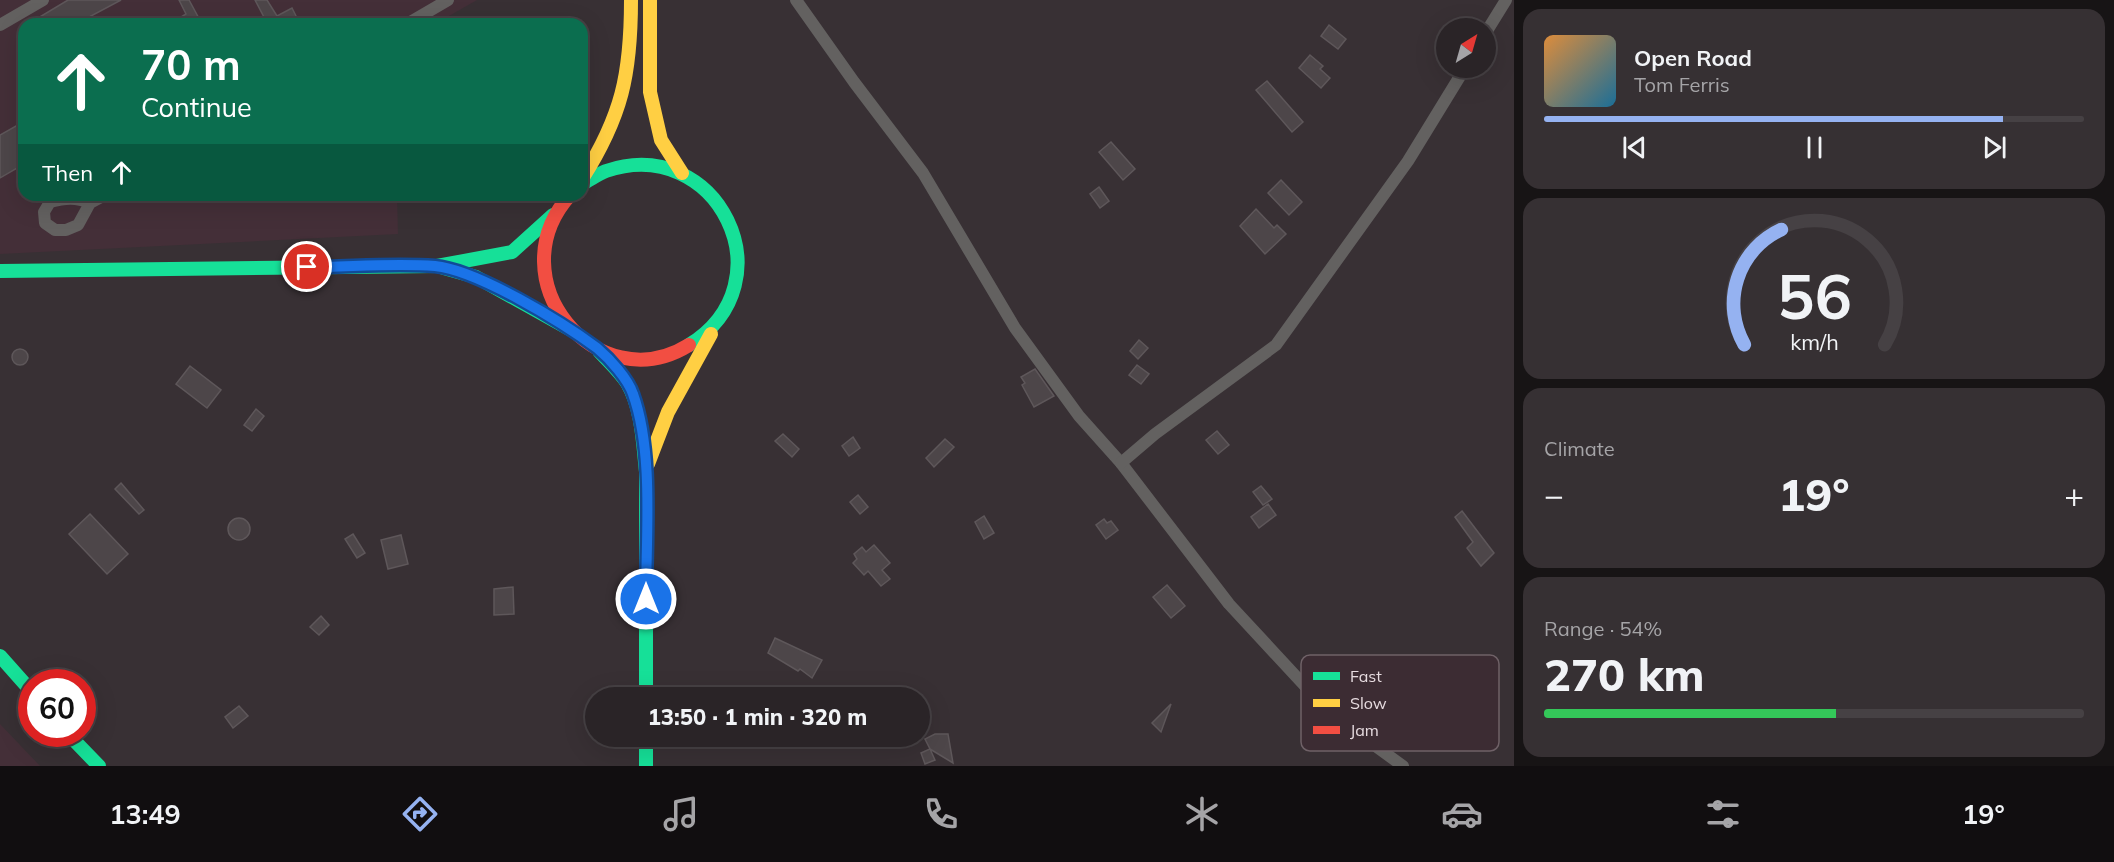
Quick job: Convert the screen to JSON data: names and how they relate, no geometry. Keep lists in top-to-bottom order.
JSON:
{
  "legend": ["Fast", "Slow", "Jam"],
  "north": "top right",
  "page": {
    "turn": ["70 m", "Continue"],
    "song": ["Open Road", "Tom Ferris"],
    "then": "Then",
    "tile": [
      "Climate",
      ["Range · 54%", "270 km"]
    ],
    "heat": ["−", "19°", "+"],
    "limit": "60",
    "trip": "13:50 · 1 min · 320 m",
    "tabs": ["13:49", "19°"],
    "gauge": ["56", "km/h"]
  }
}
